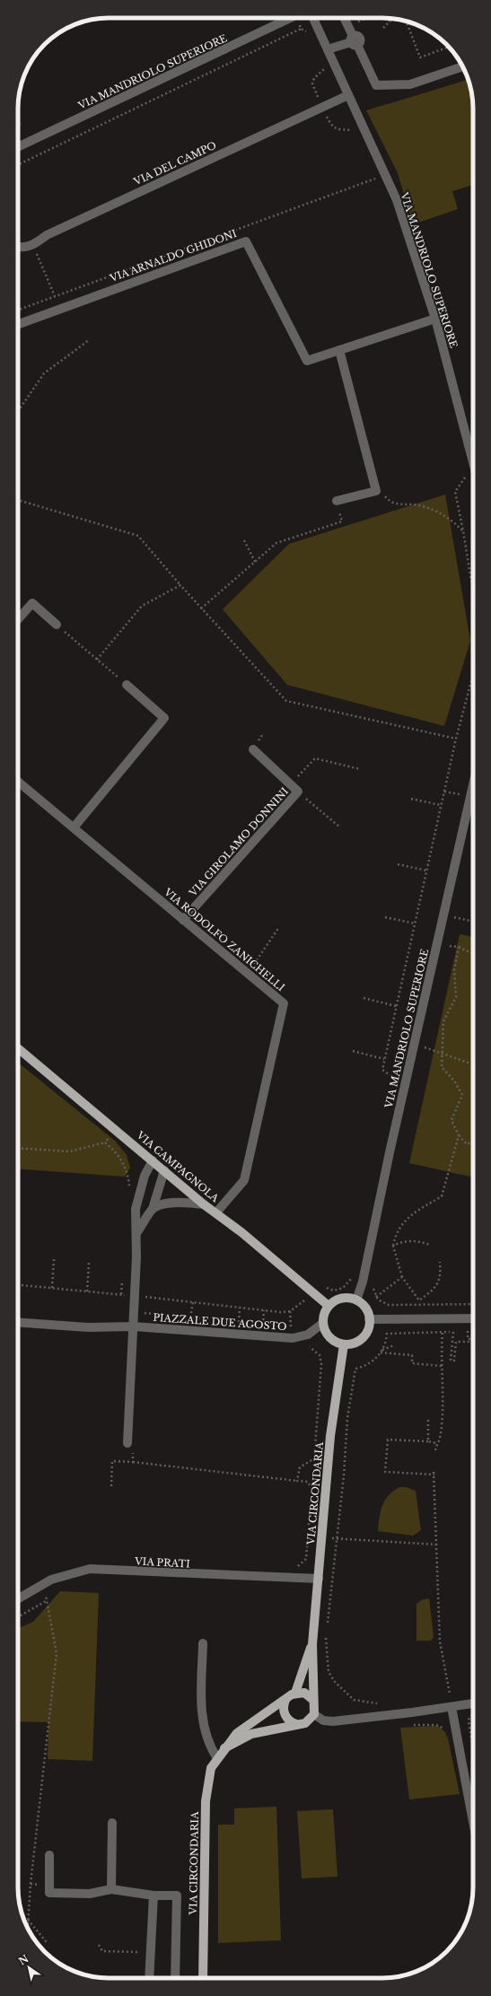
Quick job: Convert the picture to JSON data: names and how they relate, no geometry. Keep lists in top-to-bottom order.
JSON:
{
  "streets": {
    "main road": ["VIA CAMPAGNOLA", "VIA CIRCONDARIA"],
    "street": [
      "VIA MANDRIOLO SUPERIORE",
      "VIA DEL CAMPO",
      "VIA ARNALDO GHIDONI",
      "VIA GIROLAMO DONNINI",
      "VIA RODOLFO ZANICHELLI",
      "PIAZZALE DUE AGOSTO",
      "VIA PRATI"
    ]
  },
  "crossings": [
    ["VIA MANDRIOLO SUPERIORE", "VIA DEL CAMPO"],
    ["VIA MANDRIOLO SUPERIORE", "VIA ARNALDO GHIDONI"],
    ["VIA MANDRIOLO SUPERIORE", "VIA CAMPAGNOLA"],
    ["VIA MANDRIOLO SUPERIORE", "PIAZZALE DUE AGOSTO"],
    ["VIA MANDRIOLO SUPERIORE", "VIA CIRCONDARIA"],
    ["VIA GIROLAMO DONNINI", "VIA RODOLFO ZANICHELLI"],
    ["VIA RODOLFO ZANICHELLI", "VIA CAMPAGNOLA"],
    ["VIA CAMPAGNOLA", "PIAZZALE DUE AGOSTO"],
    ["VIA CAMPAGNOLA", "VIA CIRCONDARIA"],
    ["PIAZZALE DUE AGOSTO", "VIA CIRCONDARIA"],
    ["VIA CIRCONDARIA", "VIA PRATI"]
  ],
  "north": "top left"
}
